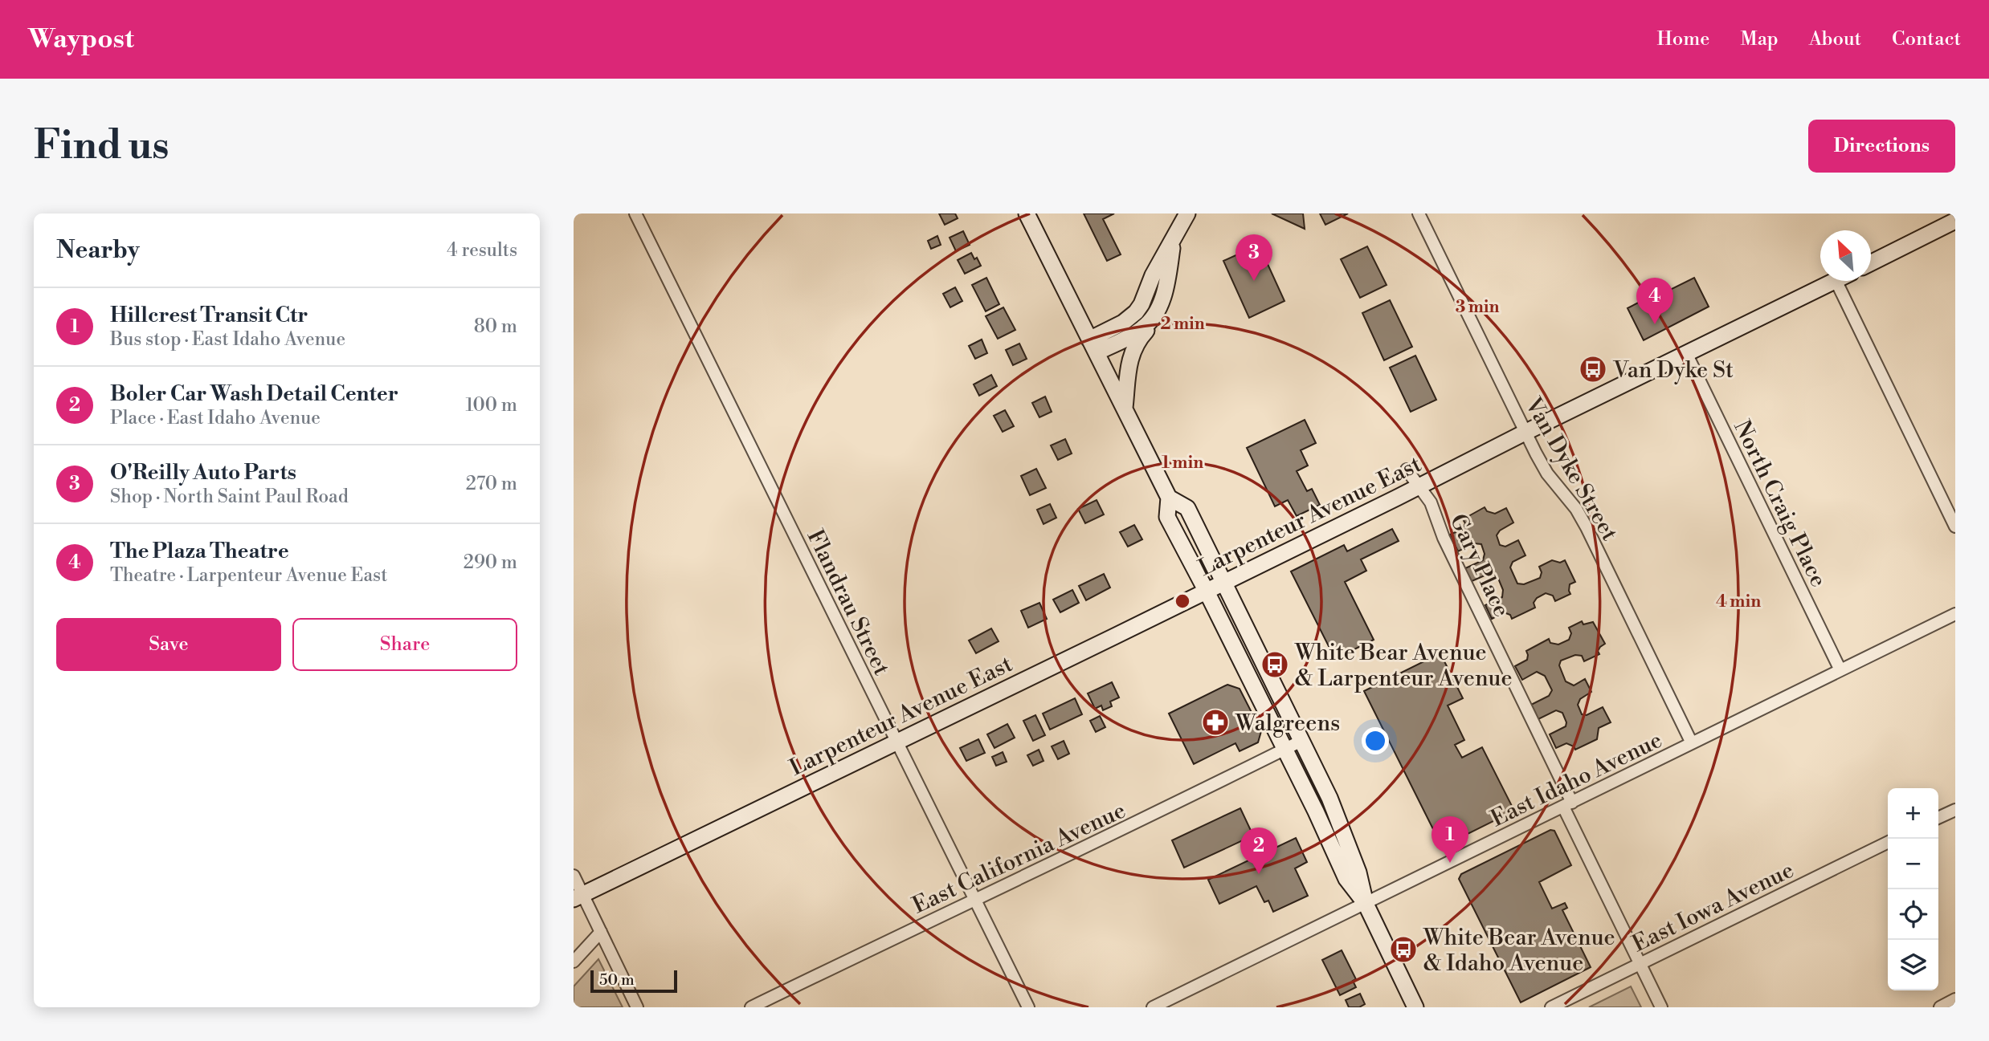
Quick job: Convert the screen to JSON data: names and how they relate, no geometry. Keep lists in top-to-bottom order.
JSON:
{
  "streets": {
    "street": [
      "Van Dyke Street",
      "North Craig Place",
      "Larpenteur Avenue East",
      "Gary Place",
      "Flandrau Street",
      "East Idaho Avenue",
      "East California Avenue",
      "East Iowa Avenue"
    ]
  },
  "crossings": [
    ["Van Dyke Street", "Larpenteur Avenue East"],
    ["Van Dyke Street", "East Idaho Avenue"],
    ["North Craig Place", "Larpenteur Avenue East"],
    ["North Craig Place", "East Idaho Avenue"],
    ["Larpenteur Avenue East", "Gary Place"],
    ["Larpenteur Avenue East", "Flandrau Street"],
    ["Gary Place", "East Idaho Avenue"],
    ["Gary Place", "East Iowa Avenue"],
    ["Flandrau Street", "East California Avenue"]
  ],
  "places": {
    "bus stop": ["Van Dyke St", "White Bear Avenue & Larpenteur Avenue", "White Bear Avenue & Idaho Avenue"],
    "pharmacy": ["Walgreens"]
  },
  "scale_bar": "50 m",
  "north": "top left",
  "page": {
    "header": "Waypost",
    "nav": [
      "Home",
      "Map",
      "About",
      "Contact"
    ],
    "buttons": [
      "Directions",
      ["Save", "Share"]
    ],
    "title": "Find us",
    "heading": ["Nearby", "4 results"],
    "pins": [
      "3",
      "4",
      "1",
      "2"
    ],
    "list": [
      {
        "mark": "1",
        "name": "Hillcrest Transit Ctr",
        "note": "Bus stop · East Idaho Avenue",
        "value": "80 m"
      },
      {
        "mark": "2",
        "name": "Boler Car Wash Detail Center",
        "note": "Place · East Idaho Avenue",
        "value": "100 m"
      },
      {
        "mark": "3",
        "name": "O'Reilly Auto Parts",
        "note": "Shop · North Saint Paul Road",
        "value": "270 m"
      },
      {
        "mark": "4",
        "name": "The Plaza Theatre",
        "note": "Theatre · Larpenteur Avenue East",
        "value": "290 m"
      }
    ],
    "map_buttons": ["+", "−"],
    "scale": "50 m"
  },
  "rings": [
    "3 min",
    "2 min",
    "1 min",
    "4 min"
  ]
}
